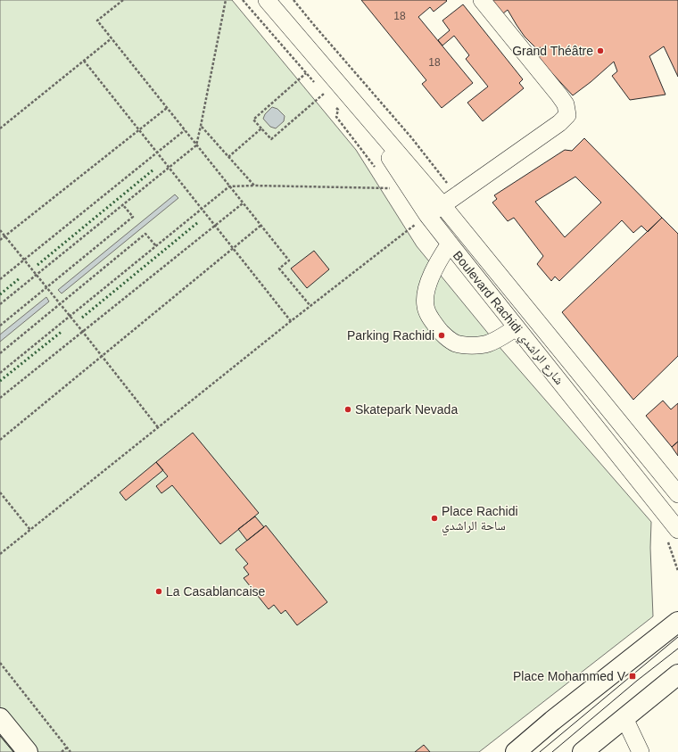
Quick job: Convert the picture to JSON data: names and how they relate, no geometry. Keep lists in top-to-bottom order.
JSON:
{
  "streets": {
    "street": ["Boulevard Rachidi شارع الراشدي"]
  },
  "places": {
    "other": [
      "Grand Théâtre",
      "Parking Rachidi",
      "Skatepark Nevada",
      "Place Rachidi ساحة الراشدي",
      "La Casablancaise"
    ],
    "transit": ["Place Mohammed V"]
  },
  "house_numbers": ["18", "18"]
}
